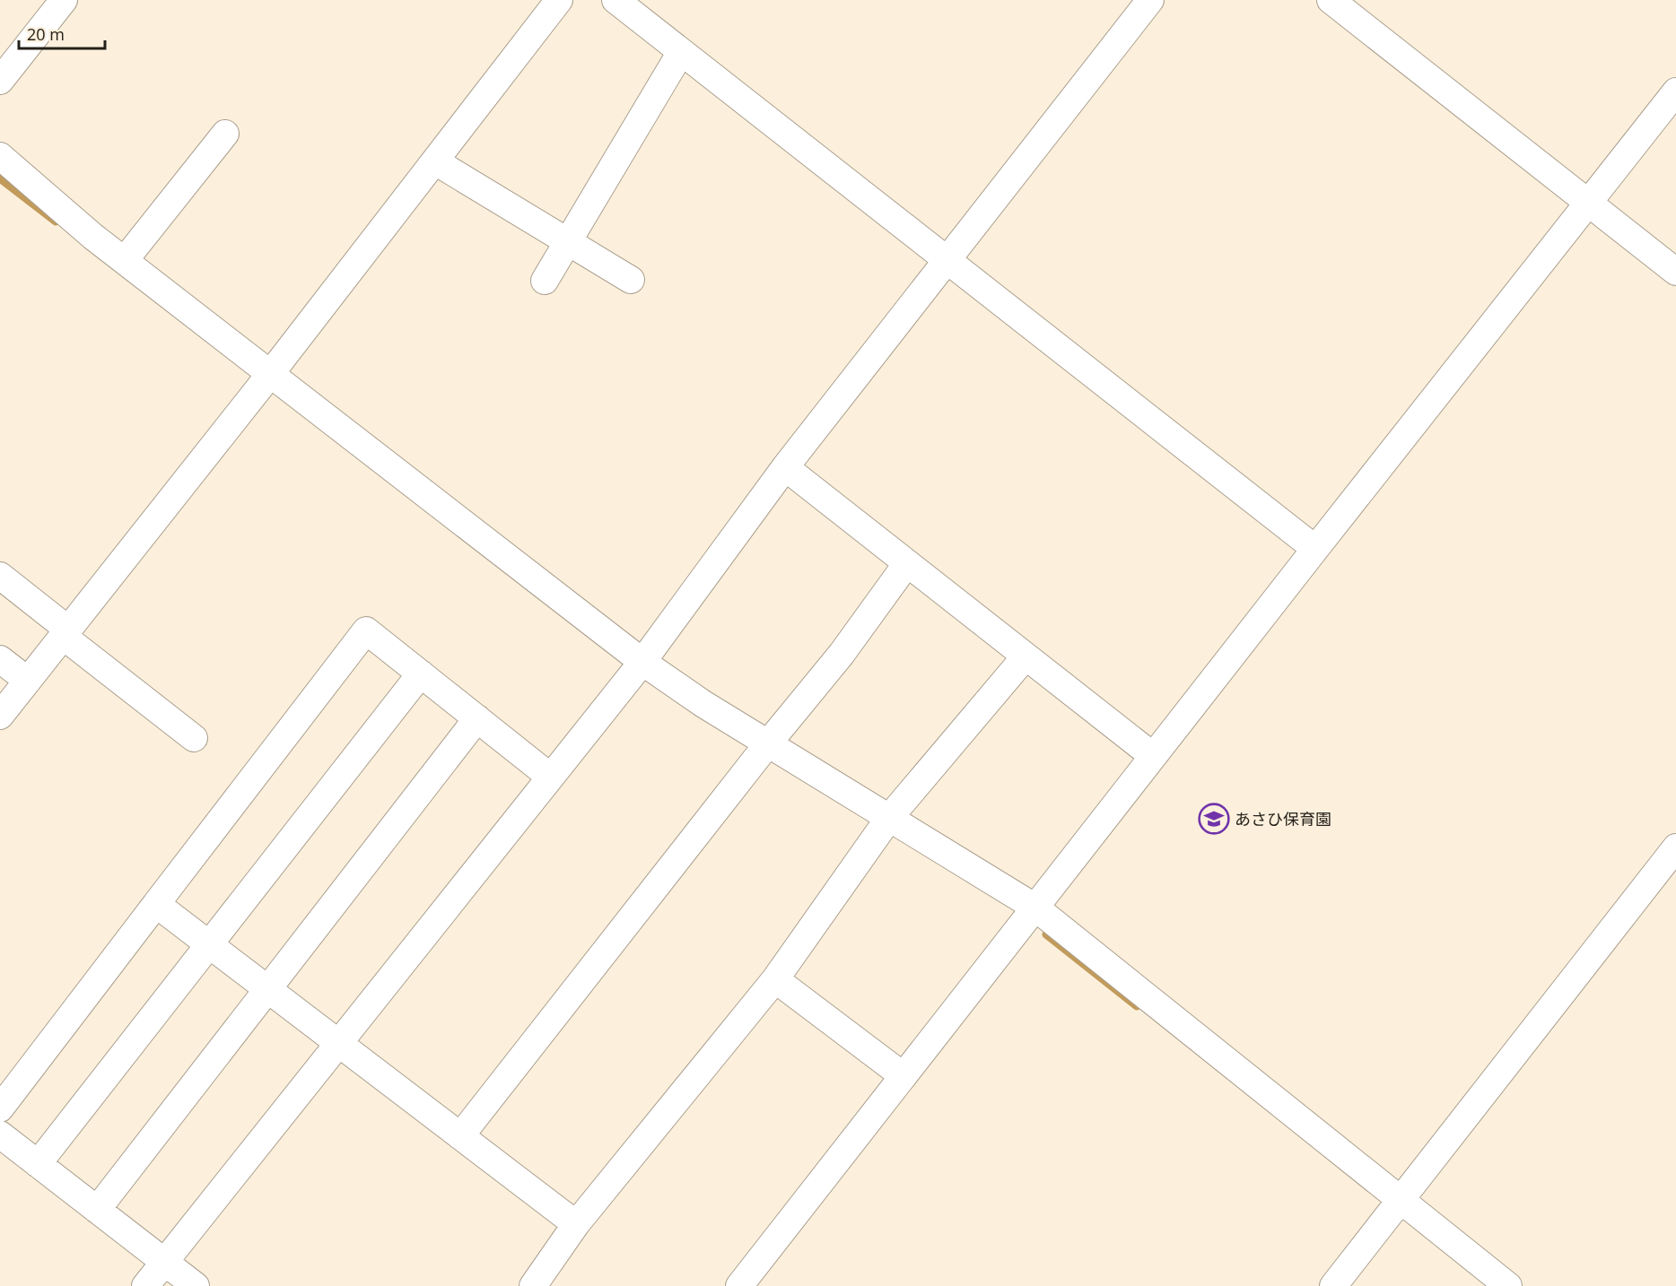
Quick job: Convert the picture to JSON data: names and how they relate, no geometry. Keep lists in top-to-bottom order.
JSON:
{
  "places": {
    "school or university": ["あさひ保育園"]
  },
  "scale_bar": "20 m"
}
